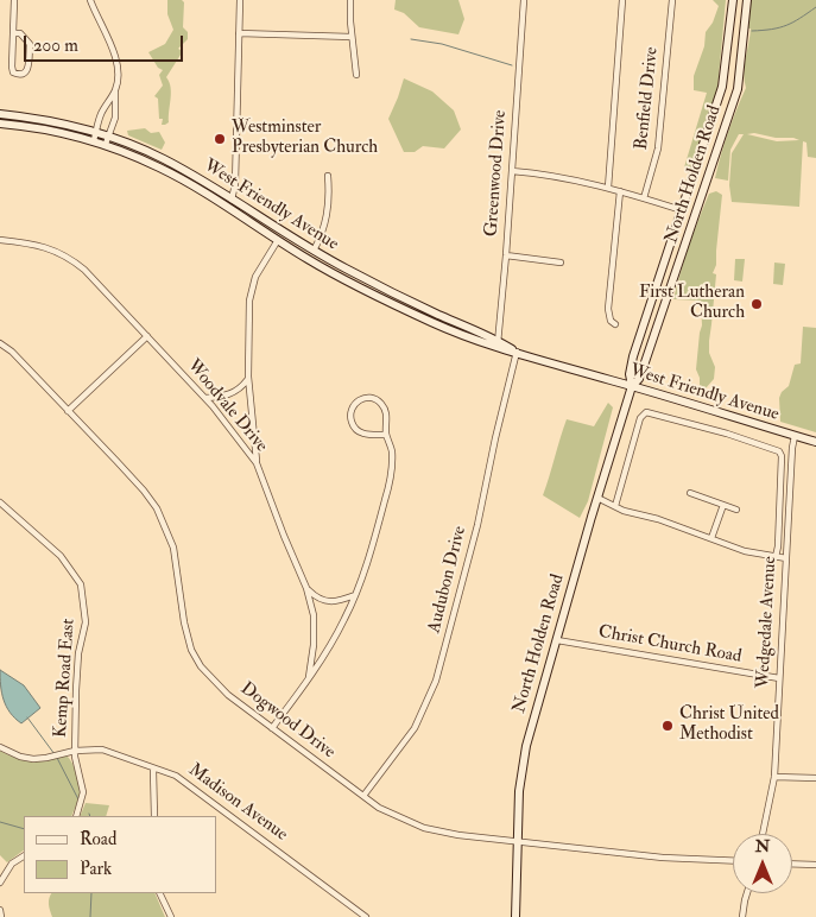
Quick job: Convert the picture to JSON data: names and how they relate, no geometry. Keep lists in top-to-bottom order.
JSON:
{
  "streets": {
    "main road": ["North Holden Road", "West Friendly Avenue"],
    "street": [
      "Benfield Drive",
      "Greenwood Drive",
      "Woodvale Drive",
      "Audubon Drive",
      "Wedgedale Avenue",
      "Christ Church Road",
      "Kemp Road East",
      "Dogwood Drive",
      "Madison Avenue"
    ]
  },
  "crossings": [
    ["Greenwood Drive", "West Friendly Avenue"],
    ["North Holden Road", "West Friendly Avenue"],
    ["North Holden Road", "Christ Church Road"],
    ["North Holden Road", "Dogwood Drive"],
    ["West Friendly Avenue", "Audubon Drive"],
    ["West Friendly Avenue", "Wedgedale Avenue"],
    ["Audubon Drive", "Dogwood Drive"],
    ["Wedgedale Avenue", "Christ Church Road"],
    ["Kemp Road East", "Madison Avenue"]
  ],
  "places": ["Westminster Presbyterian Church", "First Lutheran Church", "Christ United Methodist"],
  "legend": ["Road", "Park"],
  "scale_bar": "200 m",
  "north": "top"
}
